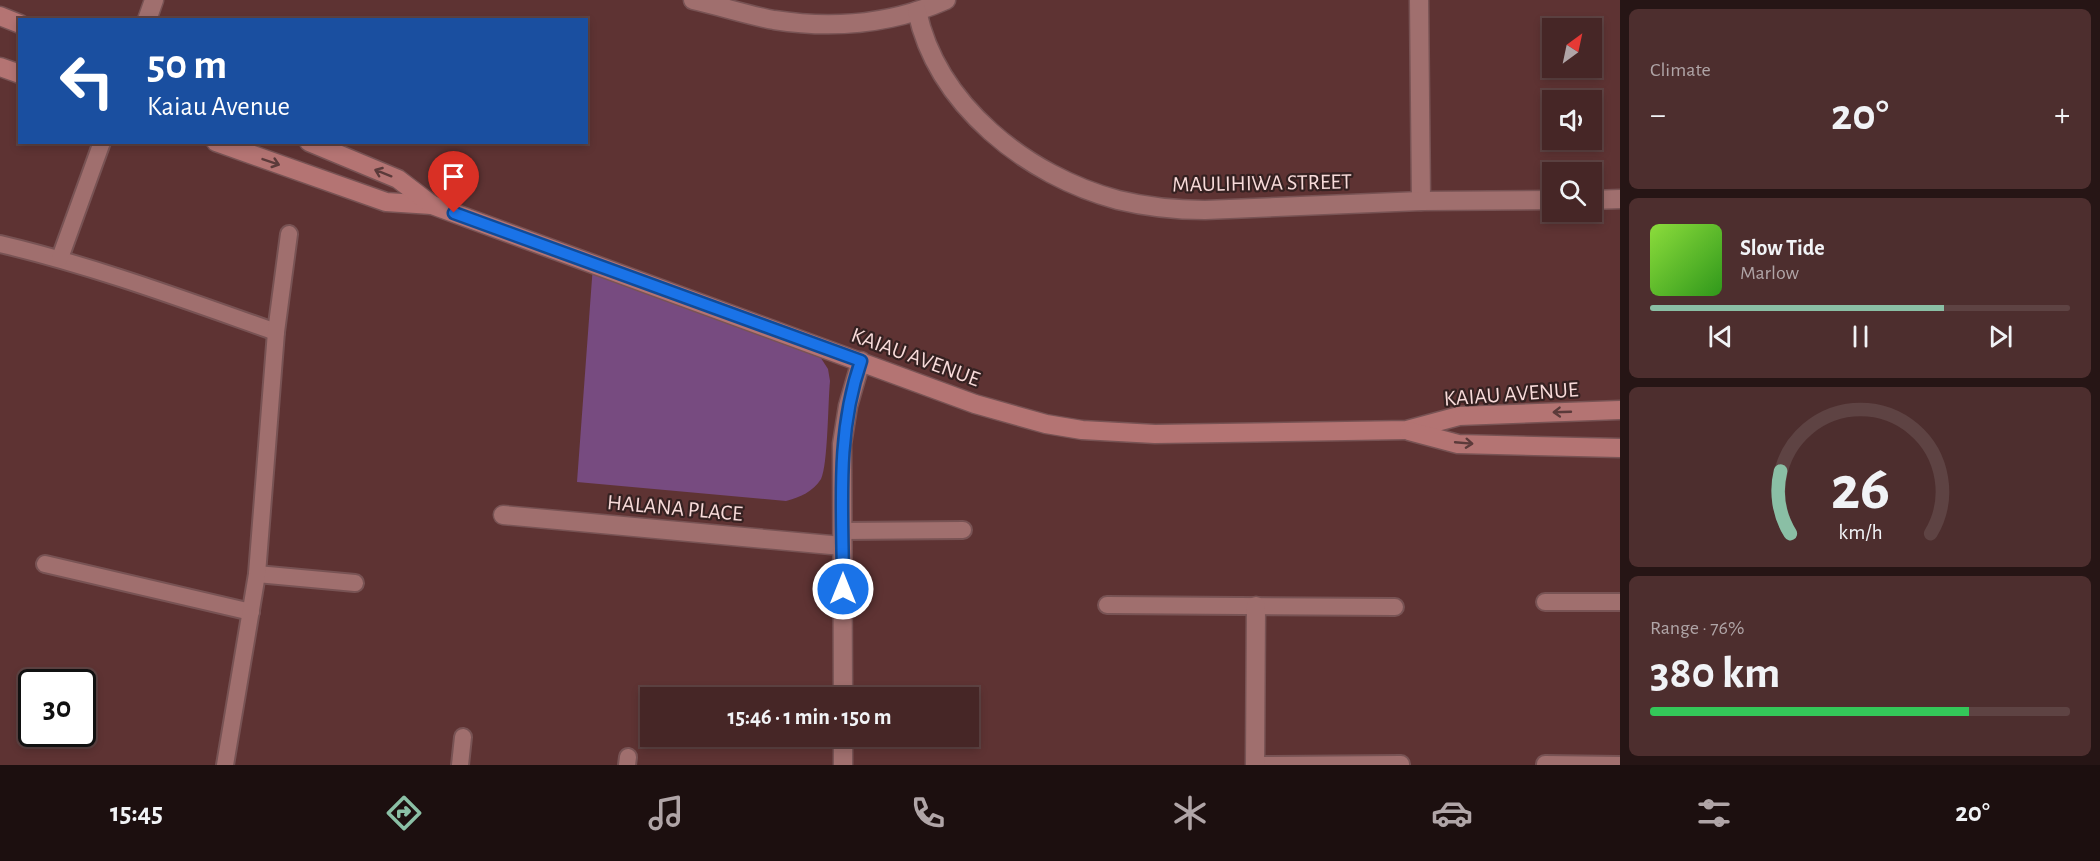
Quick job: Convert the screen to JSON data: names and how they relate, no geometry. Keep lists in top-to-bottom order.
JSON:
{
  "streets": {
    "street": ["MAULIHIWA STREET", "KAIAU AVENUE", "HALANA PLACE"]
  },
  "north": "top right",
  "page": {
    "tile": [
      "Climate",
      ["Range · 76%", "380 km"]
    ],
    "turn": ["50 m", "Kaiau Avenue"],
    "heat": ["−", "20°", "+"],
    "song": ["Slow Tide", "Marlow"],
    "limit": "30",
    "trip": "15:46 · 1 min · 150 m",
    "tabs": ["15:45", "20°"],
    "gauge": ["26", "km/h"]
  }
}
